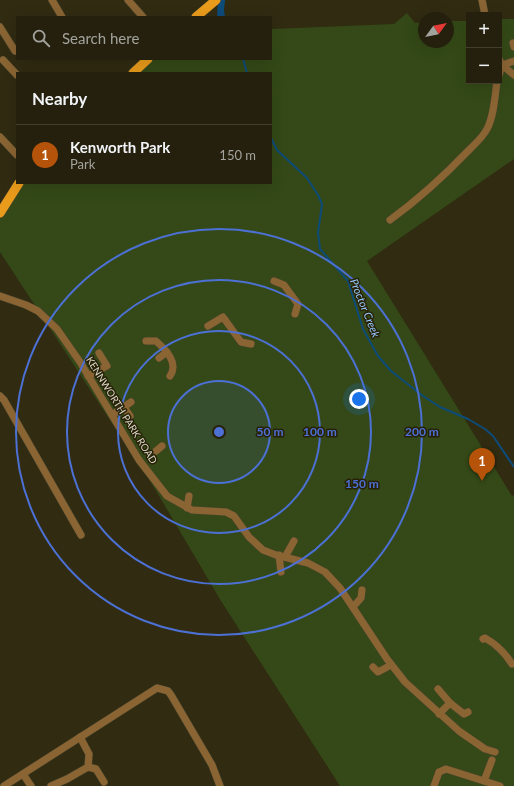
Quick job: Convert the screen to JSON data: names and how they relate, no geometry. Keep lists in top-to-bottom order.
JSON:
{
  "streets": {
    "street": ["KENNWORTH PARK ROAD"]
  },
  "water": ["Proctor Creek"],
  "north": "top right",
  "page": {
    "map_buttons": ["+", "−"],
    "search": "Search here",
    "heading": "Nearby",
    "list": [
      {
        "mark": "1",
        "name": "Kenworth Park",
        "note": "Park",
        "value": "150 m"
      }
    ],
    "pins": "1"
  },
  "rings": [
    "50 m",
    "100 m",
    "200 m",
    "150 m"
  ]
}
